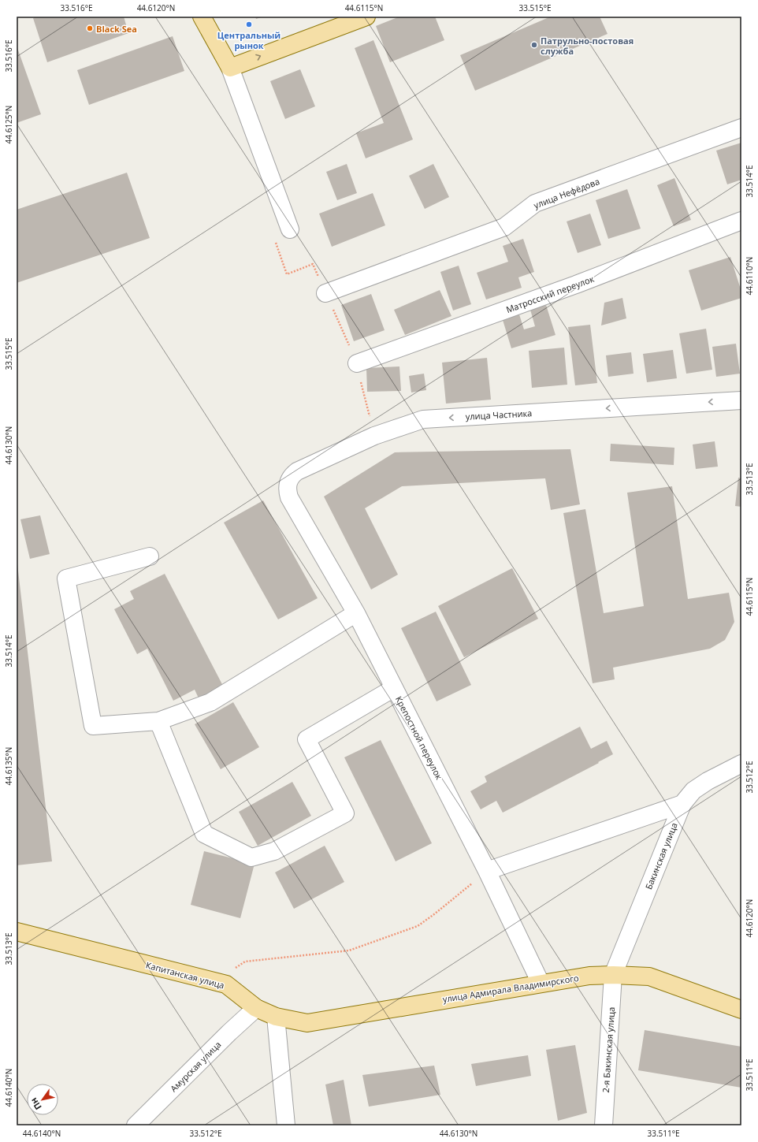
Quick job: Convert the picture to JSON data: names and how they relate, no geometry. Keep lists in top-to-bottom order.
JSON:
{
  "streets": {
    "main road": ["Капитанская улица", "улица Адмирала Владимирского"],
    "street": [
      "улица Нефёдова",
      "Матросский переулок",
      "улица Частника",
      "Крепостной переулок",
      "Бакинская улица",
      "2-я Бакинская улица",
      "Амурская улица"
    ]
  },
  "crossings": [
    ["улица Частника", "Крепостной переулок"],
    ["Крепостной переулок", "улица Адмирала Владимирского"],
    ["Бакинская улица", "улица Адмирала Владимирского"],
    ["Бакинская улица", "2-я Бакинская улица"],
    ["Капитанская улица", "улица Адмирала Владимирского"],
    ["Капитанская улица", "Амурская улица"],
    ["улица Адмирала Владимирского", "2-я Бакинская улица"]
  ],
  "one_way": ["улица Частника"],
  "places": ["Центральный рынок", "Black Sea", "Патрульно-постовая служба"],
  "north": "bottom left",
  "coordinates": [
    "33.516°E",
    "44.6120°N",
    "44.6115°N",
    "33.515°E",
    "44.6125°N",
    "33.514°E",
    "44.6110°N",
    "44.6130°N",
    "33.513°E",
    "44.6135°N",
    "33.512°E",
    "33.511°E",
    "44.6140°N"
  ]
}
